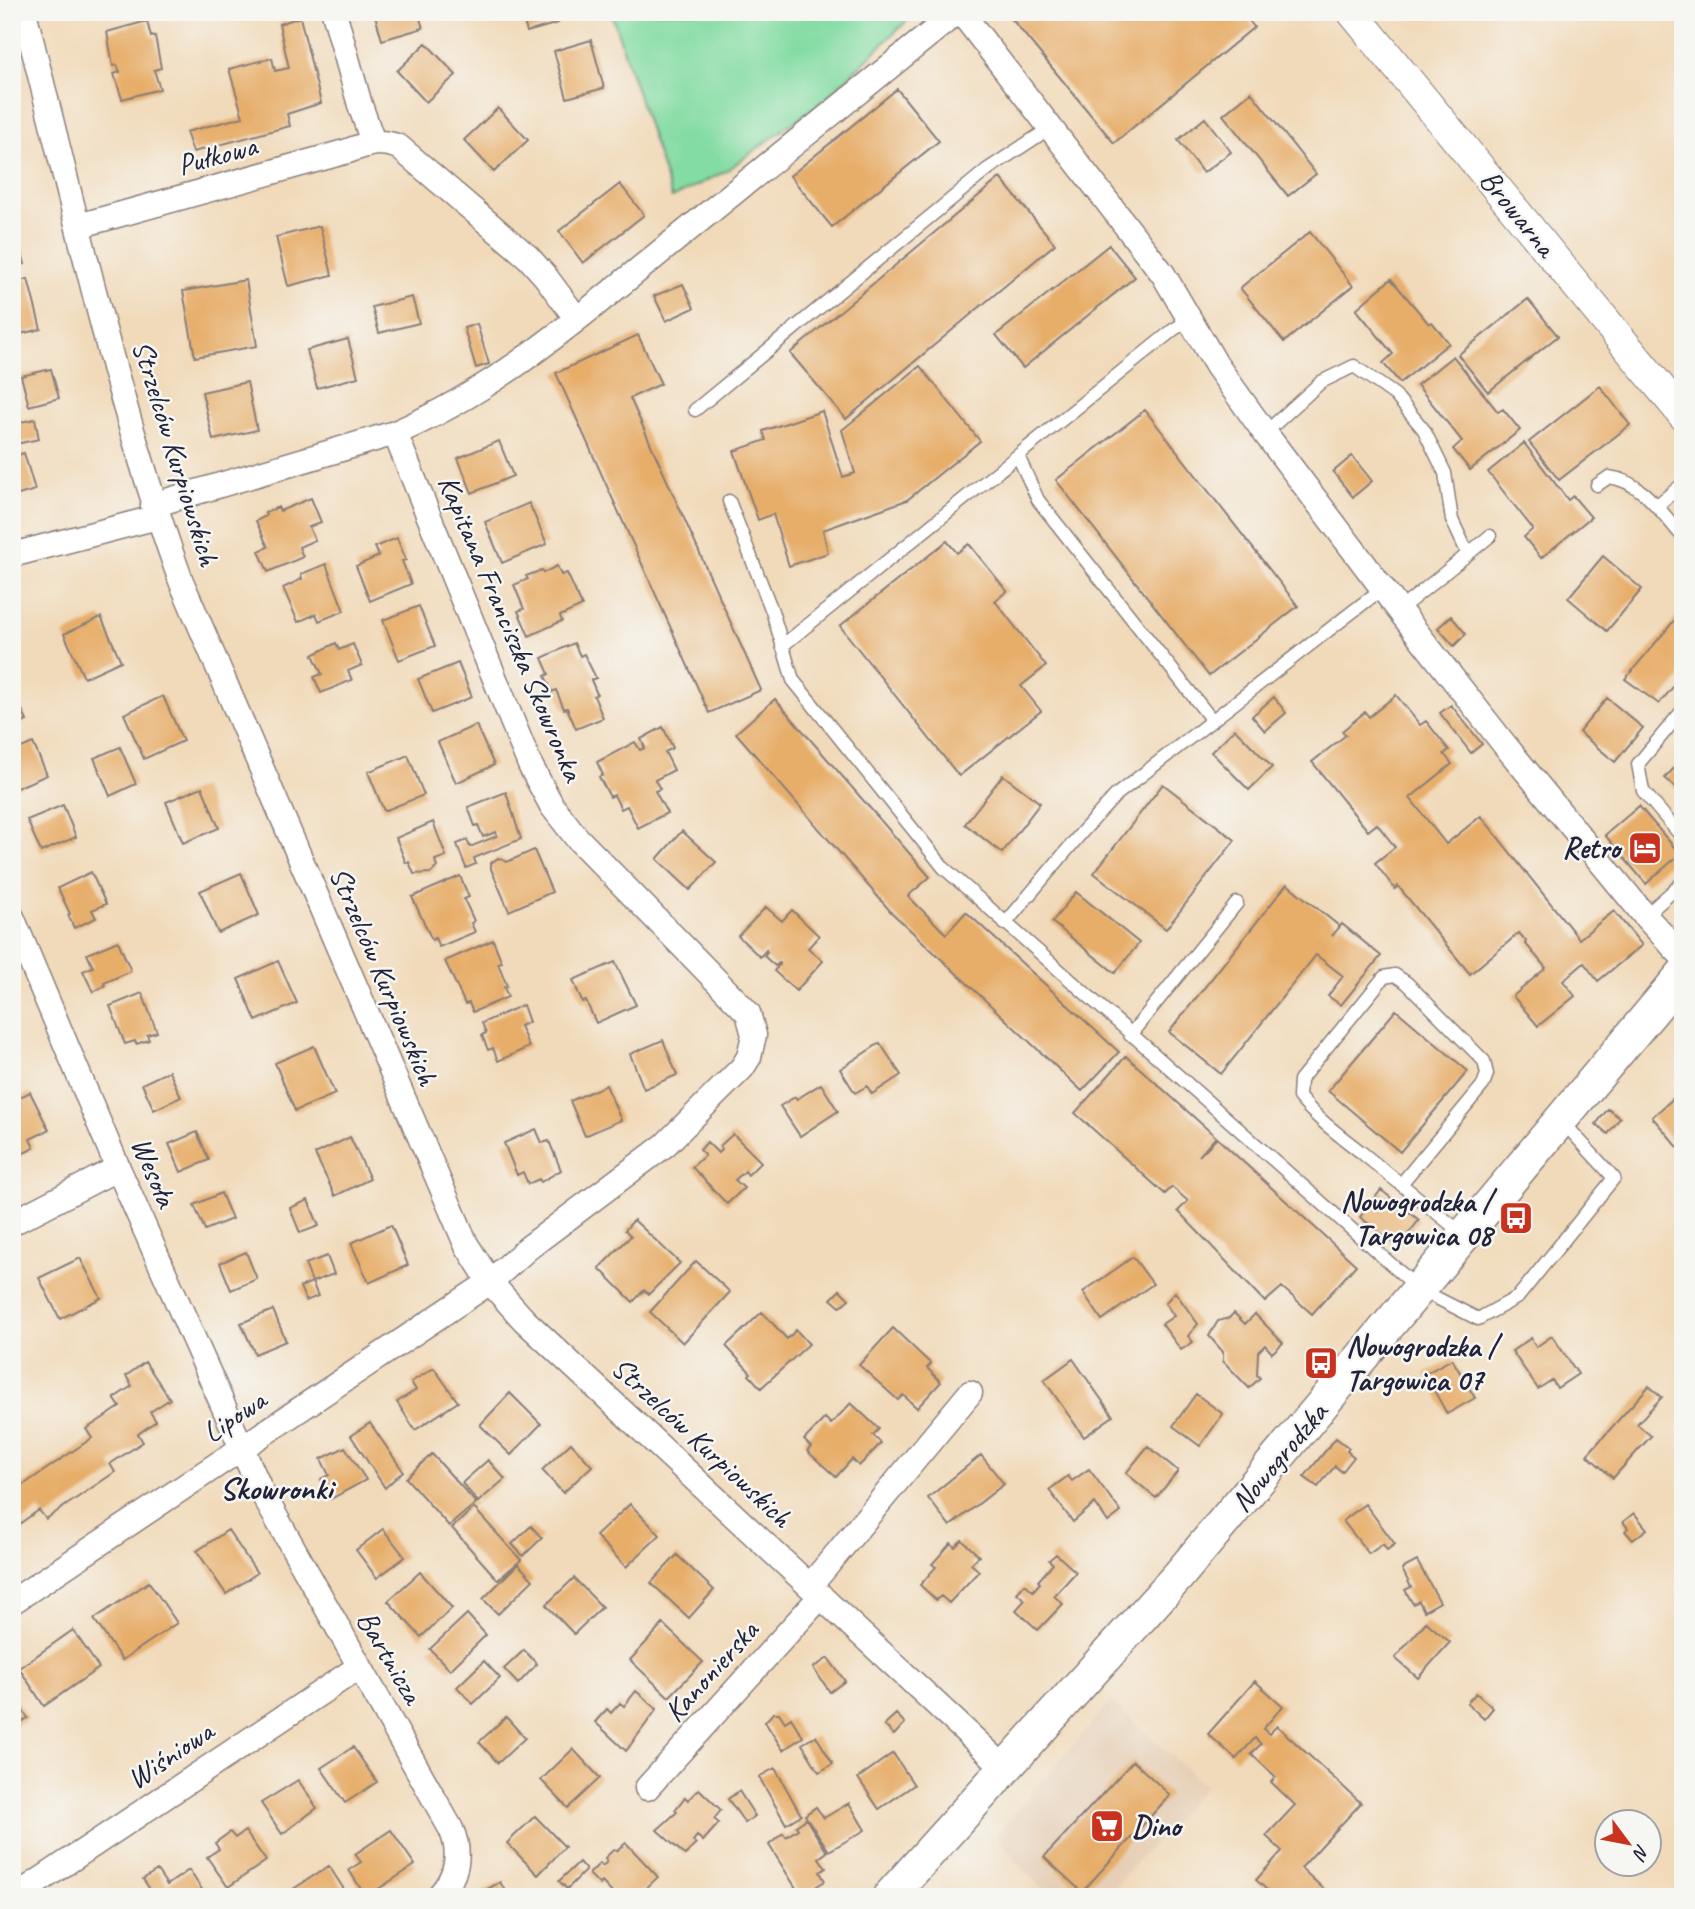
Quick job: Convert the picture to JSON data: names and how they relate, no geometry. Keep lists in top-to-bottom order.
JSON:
{
  "streets": {
    "main road": ["Nowogrodzka"],
    "street": [
      "Pułkowa",
      "Browarna",
      "Strzelców Kurpiowskich",
      "Kapitana Franciszka Skowronka",
      "Wesoła",
      "Lipowa",
      "Bartnicza",
      "Kanonierska",
      "Wiśniowa"
    ]
  },
  "crossings": [
    ["Pułkowa", "Strzelców Kurpiowskich"],
    ["Strzelców Kurpiowskich", "Kapitana Franciszka Skowronka"],
    ["Strzelców Kurpiowskich", "Lipowa"],
    ["Strzelców Kurpiowskich", "Nowogrodzka"],
    ["Strzelców Kurpiowskich", "Kanonierska"],
    ["Kapitana Franciszka Skowronka", "Lipowa"],
    ["Wesoła", "Lipowa"],
    ["Wesoła", "Bartnicza"],
    ["Lipowa", "Bartnicza"],
    ["Bartnicza", "Wiśniowa"]
  ],
  "districts": ["Skowronki"],
  "places": {
    "hotel": ["Retro"],
    "bus stop": ["Nowogrodzka / Targowica 08", "Nowogrodzka / Targowica 07"],
    "supermarket": ["Dino"]
  },
  "north": "bottom right"
}
